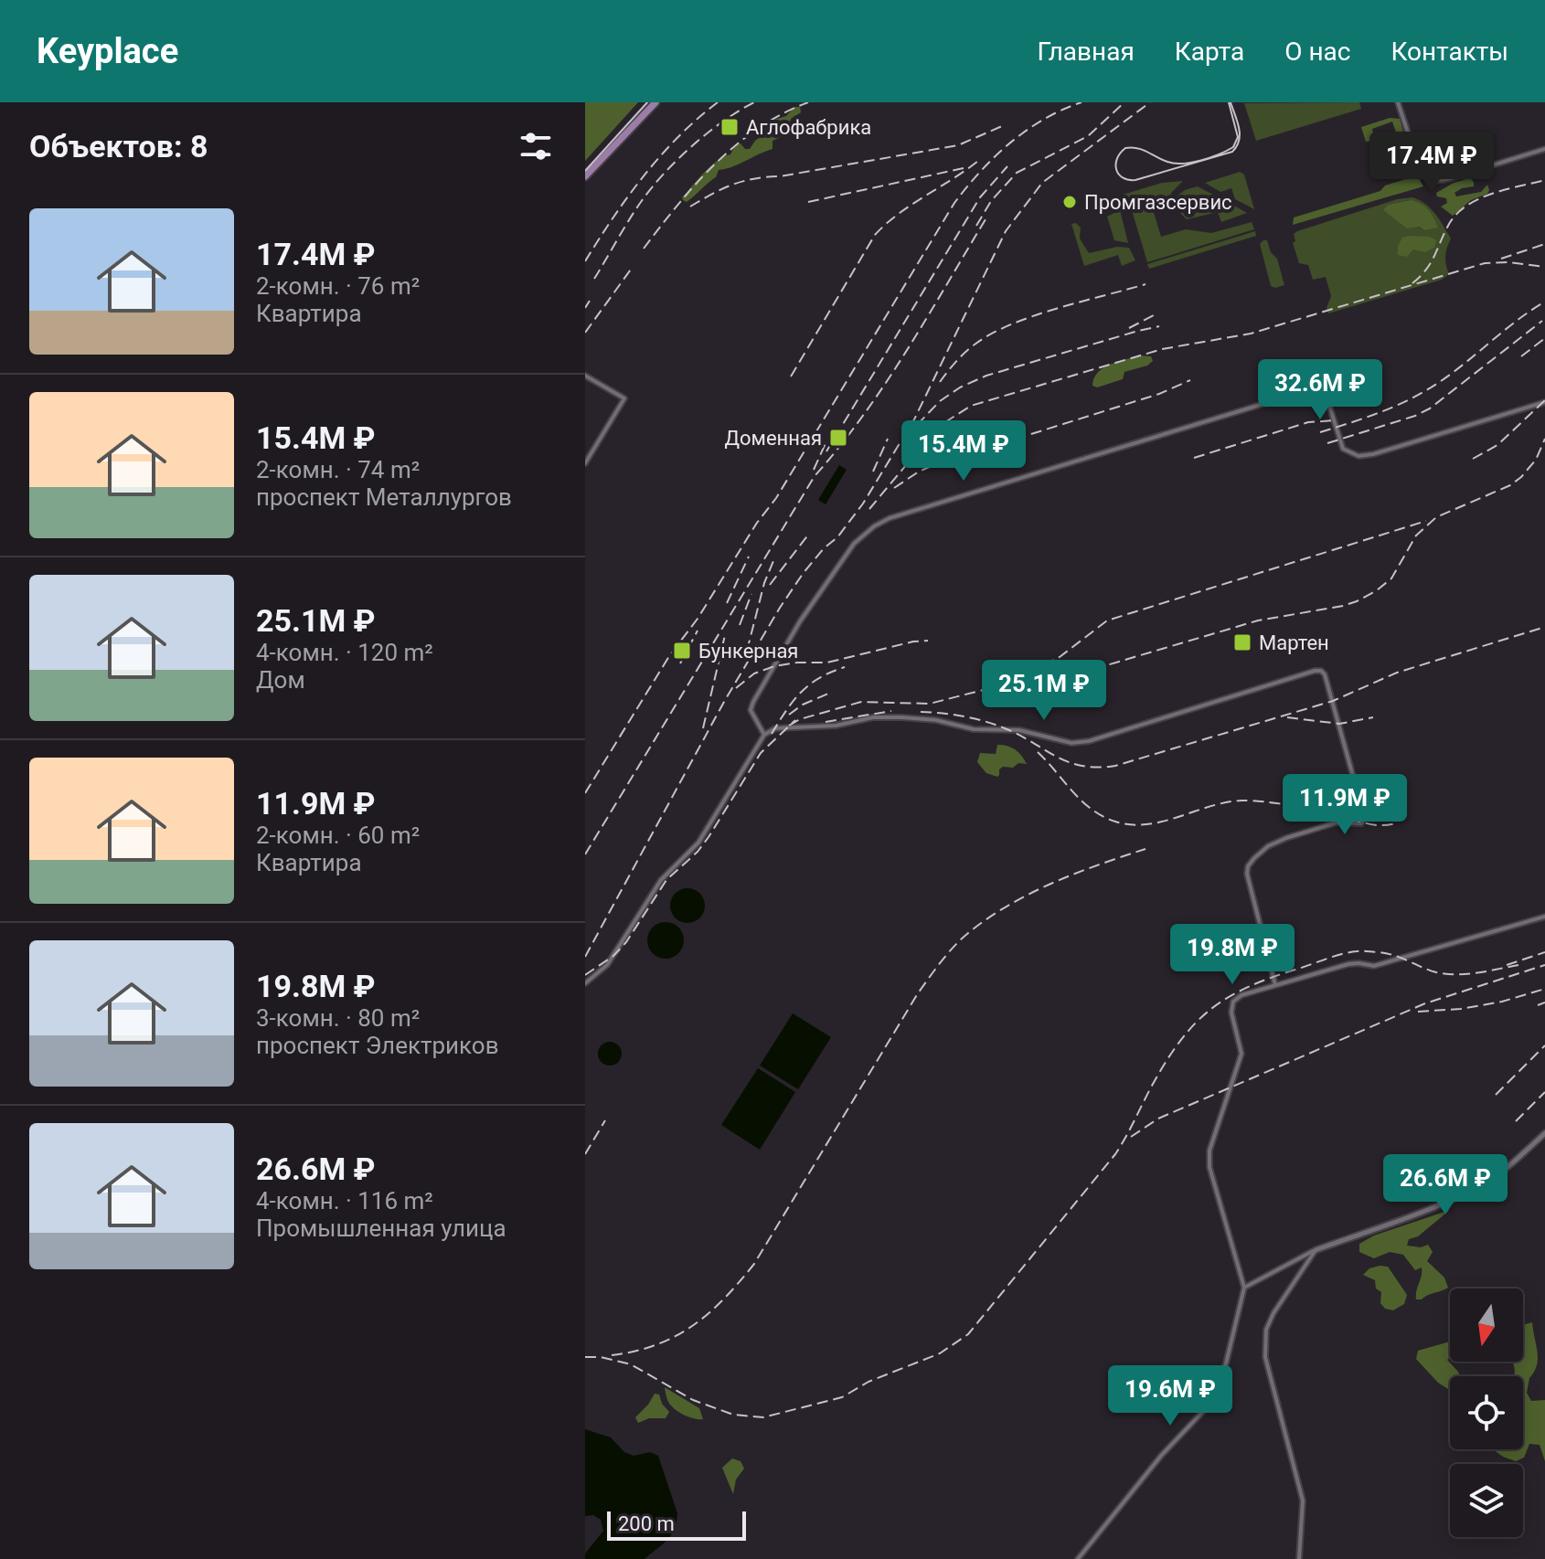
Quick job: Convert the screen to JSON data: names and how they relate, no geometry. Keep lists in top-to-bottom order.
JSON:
{
  "places": {
    "transit": [
      "Аглофабрика",
      "Доменная",
      "Мартен",
      "Бункерная"
    ],
    "other": ["Промгазсервис"]
  },
  "scale_bar": "200 m",
  "north": "bottom",
  "page": {
    "header": "Keyplace",
    "nav": [
      "Главная",
      "Карта",
      "О нас",
      "Контакты"
    ],
    "heading": "Объектов: 8",
    "price": [
      "17.4M ₽",
      "32.6M ₽",
      "15.4M ₽",
      "25.1M ₽",
      "11.9M ₽",
      "19.8M ₽",
      "26.6M ₽",
      "19.6M ₽"
    ],
    "list": [
      {
        "name": "17.4M ₽",
        "note": "2-комн. · 76 m² · Квартира"
      },
      {
        "name": "15.4M ₽",
        "note": "2-комн. · 74 m² · проспект Металлургов"
      },
      {
        "name": "25.1M ₽",
        "note": "4-комн. · 120 m² · Дом"
      },
      {
        "name": "11.9M ₽",
        "note": "2-комн. · 60 m² · Квартира"
      },
      {
        "name": "19.8M ₽",
        "note": "3-комн. · 80 m² · проспект Электриков"
      },
      {
        "name": "26.6M ₽",
        "note": "4-комн. · 116 m² · Промышленная улица"
      }
    ],
    "scale": "200 m"
  }
}
